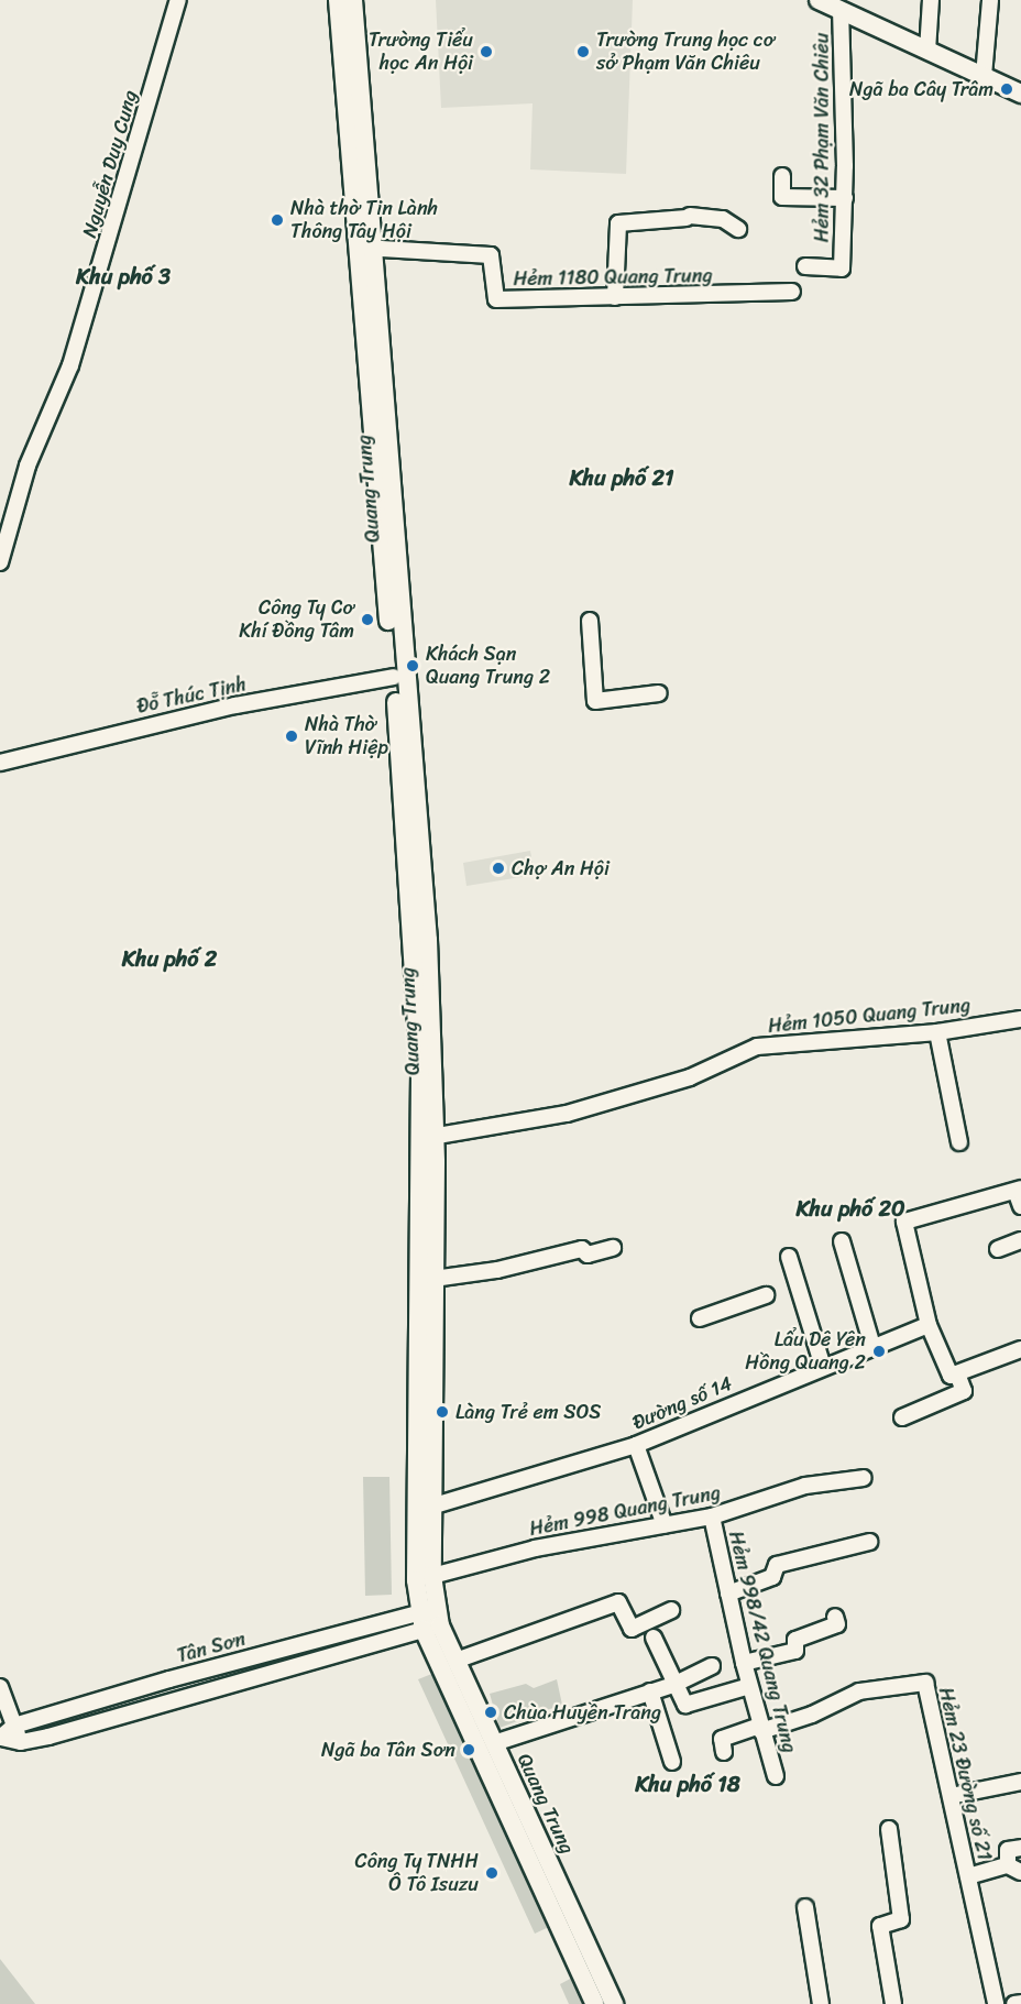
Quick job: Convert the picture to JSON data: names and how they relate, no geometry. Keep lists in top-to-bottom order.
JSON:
{
  "streets": {
    "main road": ["Quang Trung"],
    "street": [
      "Hẻm 32 Phạm Văn Chiêu",
      "Nguyễn Duy Cung",
      "Hẻm 1180 Quang Trung",
      "Đỗ Thúc Tịnh",
      "Hẻm 1050 Quang Trung",
      "Đường số 14",
      "Hẻm 998 Quang Trung",
      "Hẻm 998/42 Quang Trung",
      "Tân Sơn",
      "Hẻm 23 Đường số 21"
    ]
  },
  "crossings": [
    ["Hẻm 1180 Quang Trung", "Quang Trung"],
    ["Quang Trung", "Đỗ Thúc Tịnh"],
    ["Quang Trung", "Hẻm 1050 Quang Trung"],
    ["Quang Trung", "Đường số 14"],
    ["Quang Trung", "Hẻm 998 Quang Trung"],
    ["Quang Trung", "Tân Sơn"],
    ["Hẻm 998 Quang Trung", "Hẻm 998/42 Quang Trung"],
    ["Hẻm 998/42 Quang Trung", "Hẻm 23 Đường số 21"]
  ],
  "districts": [
    "Khu phố 3",
    "Khu phố 21",
    "Khu phố 2",
    "Khu phố 20",
    "Khu phố 18"
  ],
  "places": [
    "Trường Tiểu học An Hội",
    "Trường Trung học cơ sở Phạm Văn Chiêu",
    "Ngã ba Cây Trâm",
    "Nhà thờ Tin Lành Thông Tây Hội",
    "Công Ty Cơ Khí Đồng Tâm",
    "Khách Sạn Quang Trung 2",
    "Nhà Thờ Vĩnh Hiệp",
    "Chợ An Hội",
    "Lẩu Dê Yên Hồng Quang 2",
    "Làng Trẻ em SOS",
    "Chùa Huyền Trang",
    "Ngã ba Tân Sơn",
    "Công Ty TNHH Ô Tô Isuzu"
  ]
}
